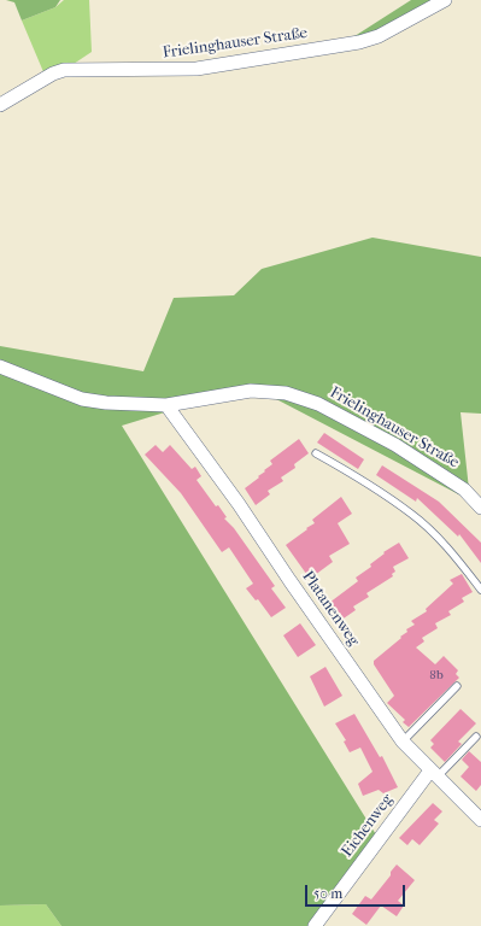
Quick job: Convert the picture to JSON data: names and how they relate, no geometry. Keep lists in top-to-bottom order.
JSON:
{
  "streets": {
    "street": ["Frielinghauser Straße", "Platanenweg", "Eichenweg"]
  },
  "crossings": [
    ["Frielinghauser Straße", "Platanenweg"],
    ["Platanenweg", "Eichenweg"]
  ],
  "house_numbers": ["8b"],
  "scale_bar": "50 m"
}
